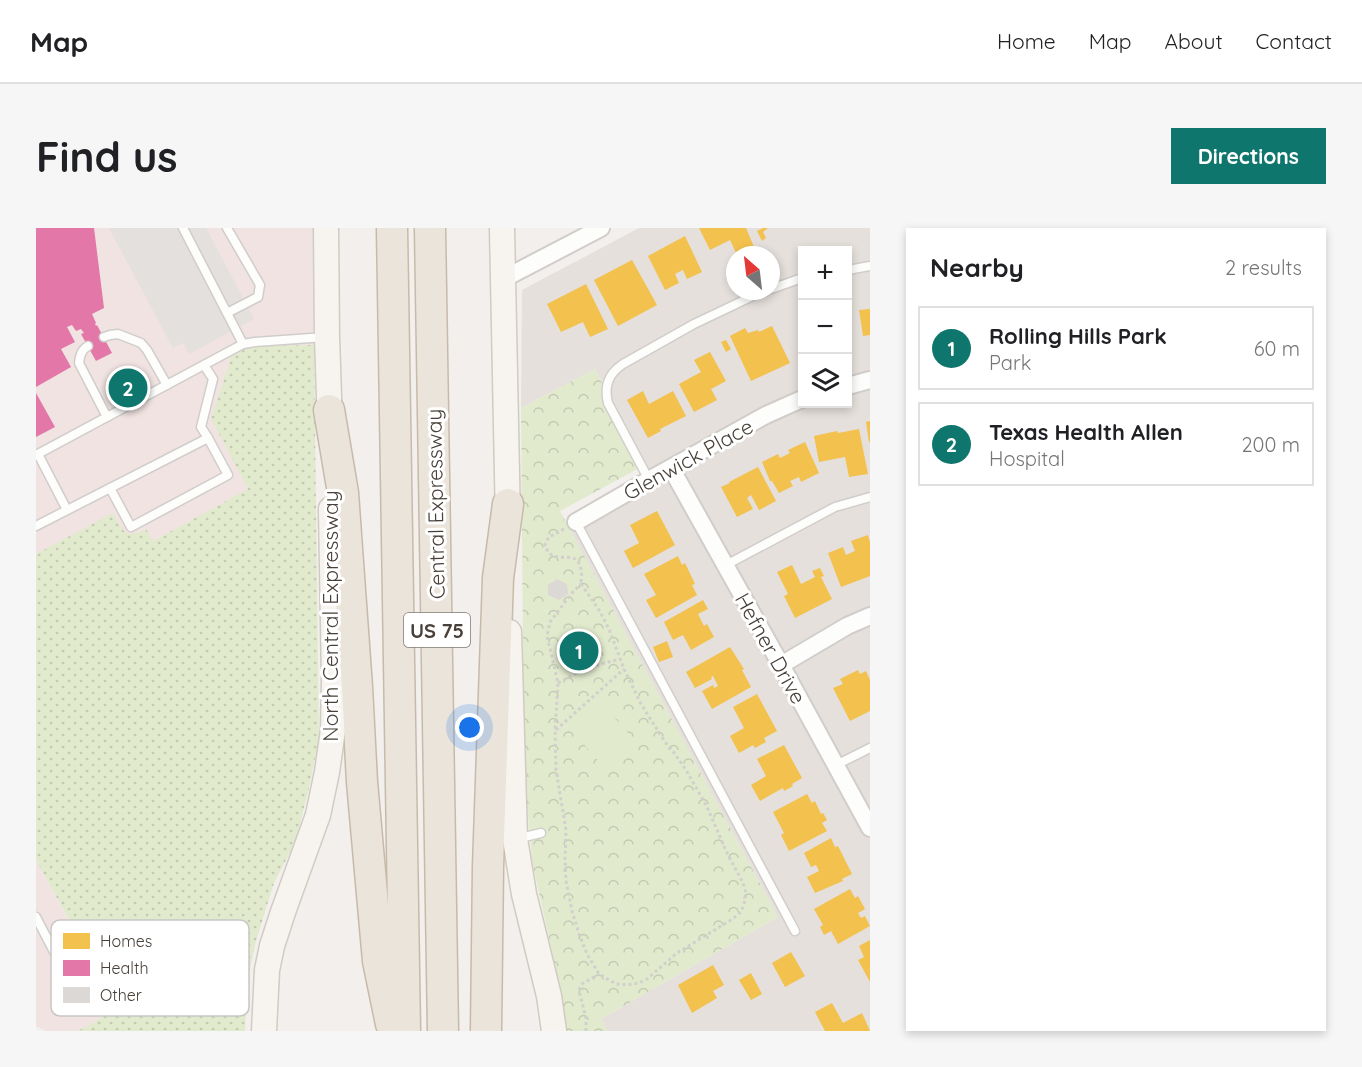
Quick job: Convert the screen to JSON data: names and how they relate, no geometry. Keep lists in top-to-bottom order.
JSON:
{
  "streets": {
    "highway": ["Central Expressway", "US 75"],
    "main road": ["North Central Expressway"],
    "street": ["Glenwick Place", "Hefner Drive"]
  },
  "crossings": [
    ["Glenwick Place", "Hefner Drive"]
  ],
  "legend": ["Homes", "Health", "Other"],
  "north": "top left",
  "page": {
    "header": "Map",
    "nav": [
      "Home",
      "Map",
      "About",
      "Contact"
    ],
    "buttons": "Directions",
    "title": "Find us",
    "heading": ["Nearby", "2 results"],
    "map_buttons": ["+", "−"],
    "list": [
      {
        "mark": "1",
        "name": "Rolling Hills Park",
        "note": "Park",
        "value": "60 m"
      },
      {
        "mark": "2",
        "name": "Texas Health Allen",
        "note": "Hospital",
        "value": "200 m"
      }
    ],
    "pins": ["2", "1"]
  }
}
